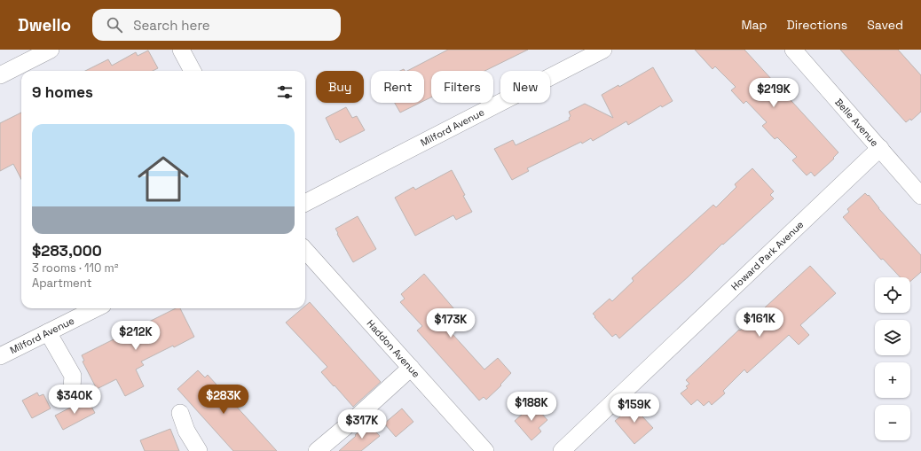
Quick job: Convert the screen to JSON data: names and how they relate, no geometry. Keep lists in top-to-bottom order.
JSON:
{
  "streets": {
    "street": [
      "Belle Avenue",
      "Milford Avenue",
      "Howard Park Avenue",
      "Haddon Avenue"
    ]
  },
  "crossings": [
    ["Belle Avenue", "Howard Park Avenue"]
  ],
  "page": {
    "header": "Dwello",
    "search": "Search here",
    "nav": ["Map", "Directions", "Saved"],
    "chip": [
      "Buy",
      "Rent",
      "Filters",
      "New"
    ],
    "heading": "9 homes",
    "price": [
      "$219K",
      "$161K",
      "$173K",
      "$212K",
      "$340K",
      "$283K",
      "$188K",
      "$159K",
      "$317K"
    ],
    "list": [
      {
        "name": "$283,000",
        "note": "3 rooms · 110 m² · Apartment"
      }
    ],
    "map_buttons": ["+", "−"]
  }
}
